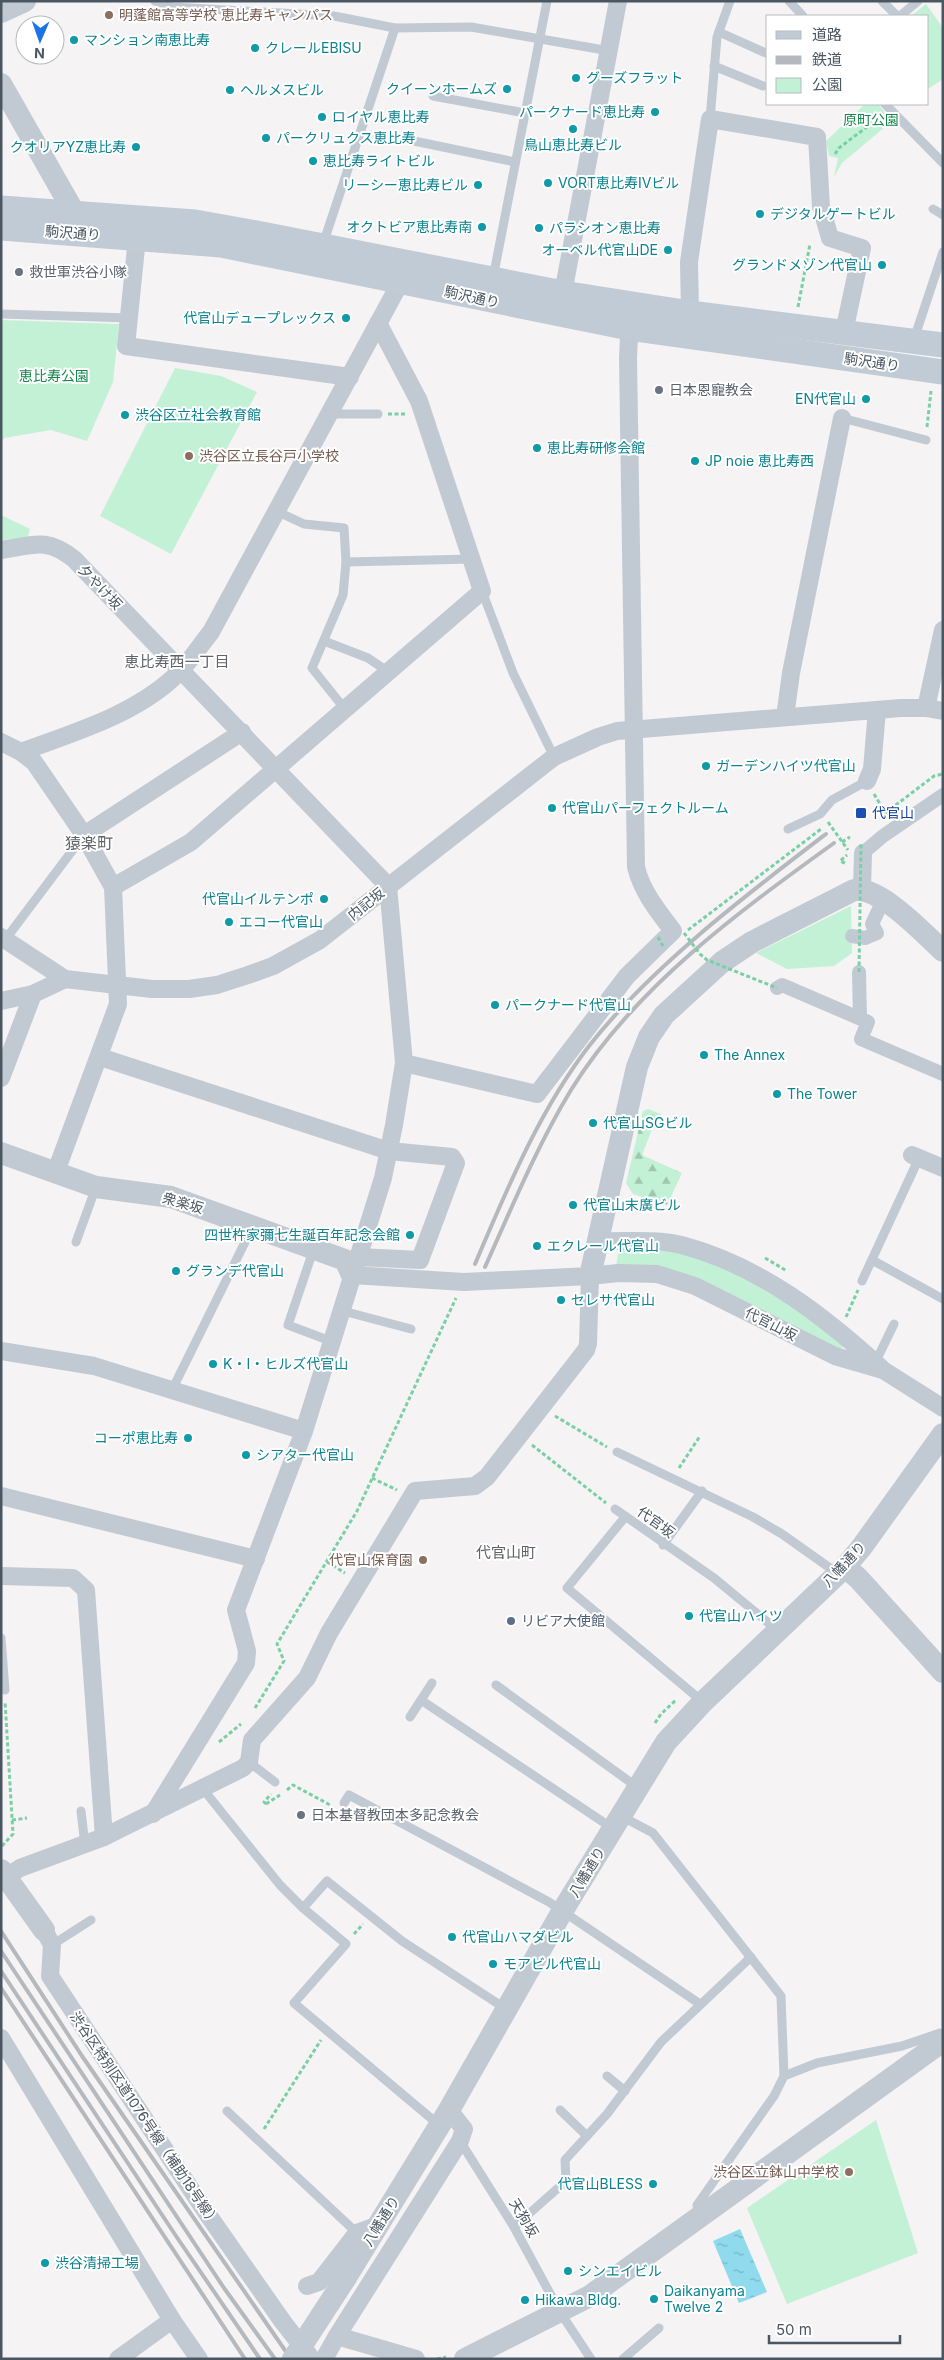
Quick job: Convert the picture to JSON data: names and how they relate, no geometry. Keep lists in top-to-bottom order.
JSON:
{
  "streets": {
    "main road": ["駒沢通り"],
    "street": [
      "夕やけ坂",
      "内記坂",
      "衆楽坂",
      "代官山坂",
      "八幡通り",
      "渋谷区特別区道1076号線（補助18号線）"
    ],
    "lane": ["代官坂", "天狗坂"]
  },
  "crossings": [
    ["夕やけ坂", "内記坂"],
    ["衆楽坂", "代官山坂"],
    ["代官坂", "八幡通り"]
  ],
  "districts": ["恵比寿西一丁目", "猿楽町", "代官山町"],
  "parks": ["原町公園", "恵比寿公園"],
  "places": {
    "other": [
      "明蓬館高等学校 恵比寿キャンパス",
      "マンション南恵比寿",
      "クレールEBISU",
      "グーズフラット",
      "クイーンホームズ",
      "ヘルメスビル",
      "パークナード恵比寿",
      "ロイヤル恵比寿",
      "鳥山恵比寿ビル",
      "パークリュクス恵比寿",
      "クオリアYZ恵比寿",
      "恵比寿ライトビル",
      "VORT恵比寿Ⅳビル",
      "リーシー恵比寿ビル",
      "デジタルゲートビル",
      "オクトビア恵比寿南",
      "パラシオン恵比寿",
      "オーベル代官山DE",
      "グランドメゾン代官山",
      "救世軍渋谷小隊",
      "代官山デュープレックス",
      "日本恩寵教会",
      "EN代官山",
      "渋谷区立社会教育館",
      "恵比寿研修会館",
      "渋谷区立長谷戸小学校",
      "JP noie 恵比寿西",
      "ガーデンハイツ代官山",
      "代官山パーフェクトルーム",
      "代官山イルテンポ",
      "エコー代官山",
      "パークナード代官山",
      "The Annex",
      "The Tower",
      "代官山SGビル",
      "代官山末廣ビル",
      "四世杵家彌七生誕百年記念会館",
      "エクレール代官山",
      "グランデ代官山",
      "セレサ代官山",
      "K・I・ヒルズ代官山",
      "コーポ恵比寿",
      "シアター代官山",
      "代官山保育園",
      "代官山ハイツ",
      "リビア大使館",
      "日本基督教団本多記念教会",
      "代官山ハマダビル",
      "モアビル代官山",
      "渋谷区立鉢山中学校",
      "代官山BLESS",
      "渋谷清掃工場",
      "シンエイビル",
      "Daikanyama Twelve 2",
      "Hikawa Bldg."
    ],
    "transit": ["代官山"]
  },
  "legend": ["道路", "鉄道", "公園"],
  "scale_bar": "50 m",
  "north": "bottom"
}
